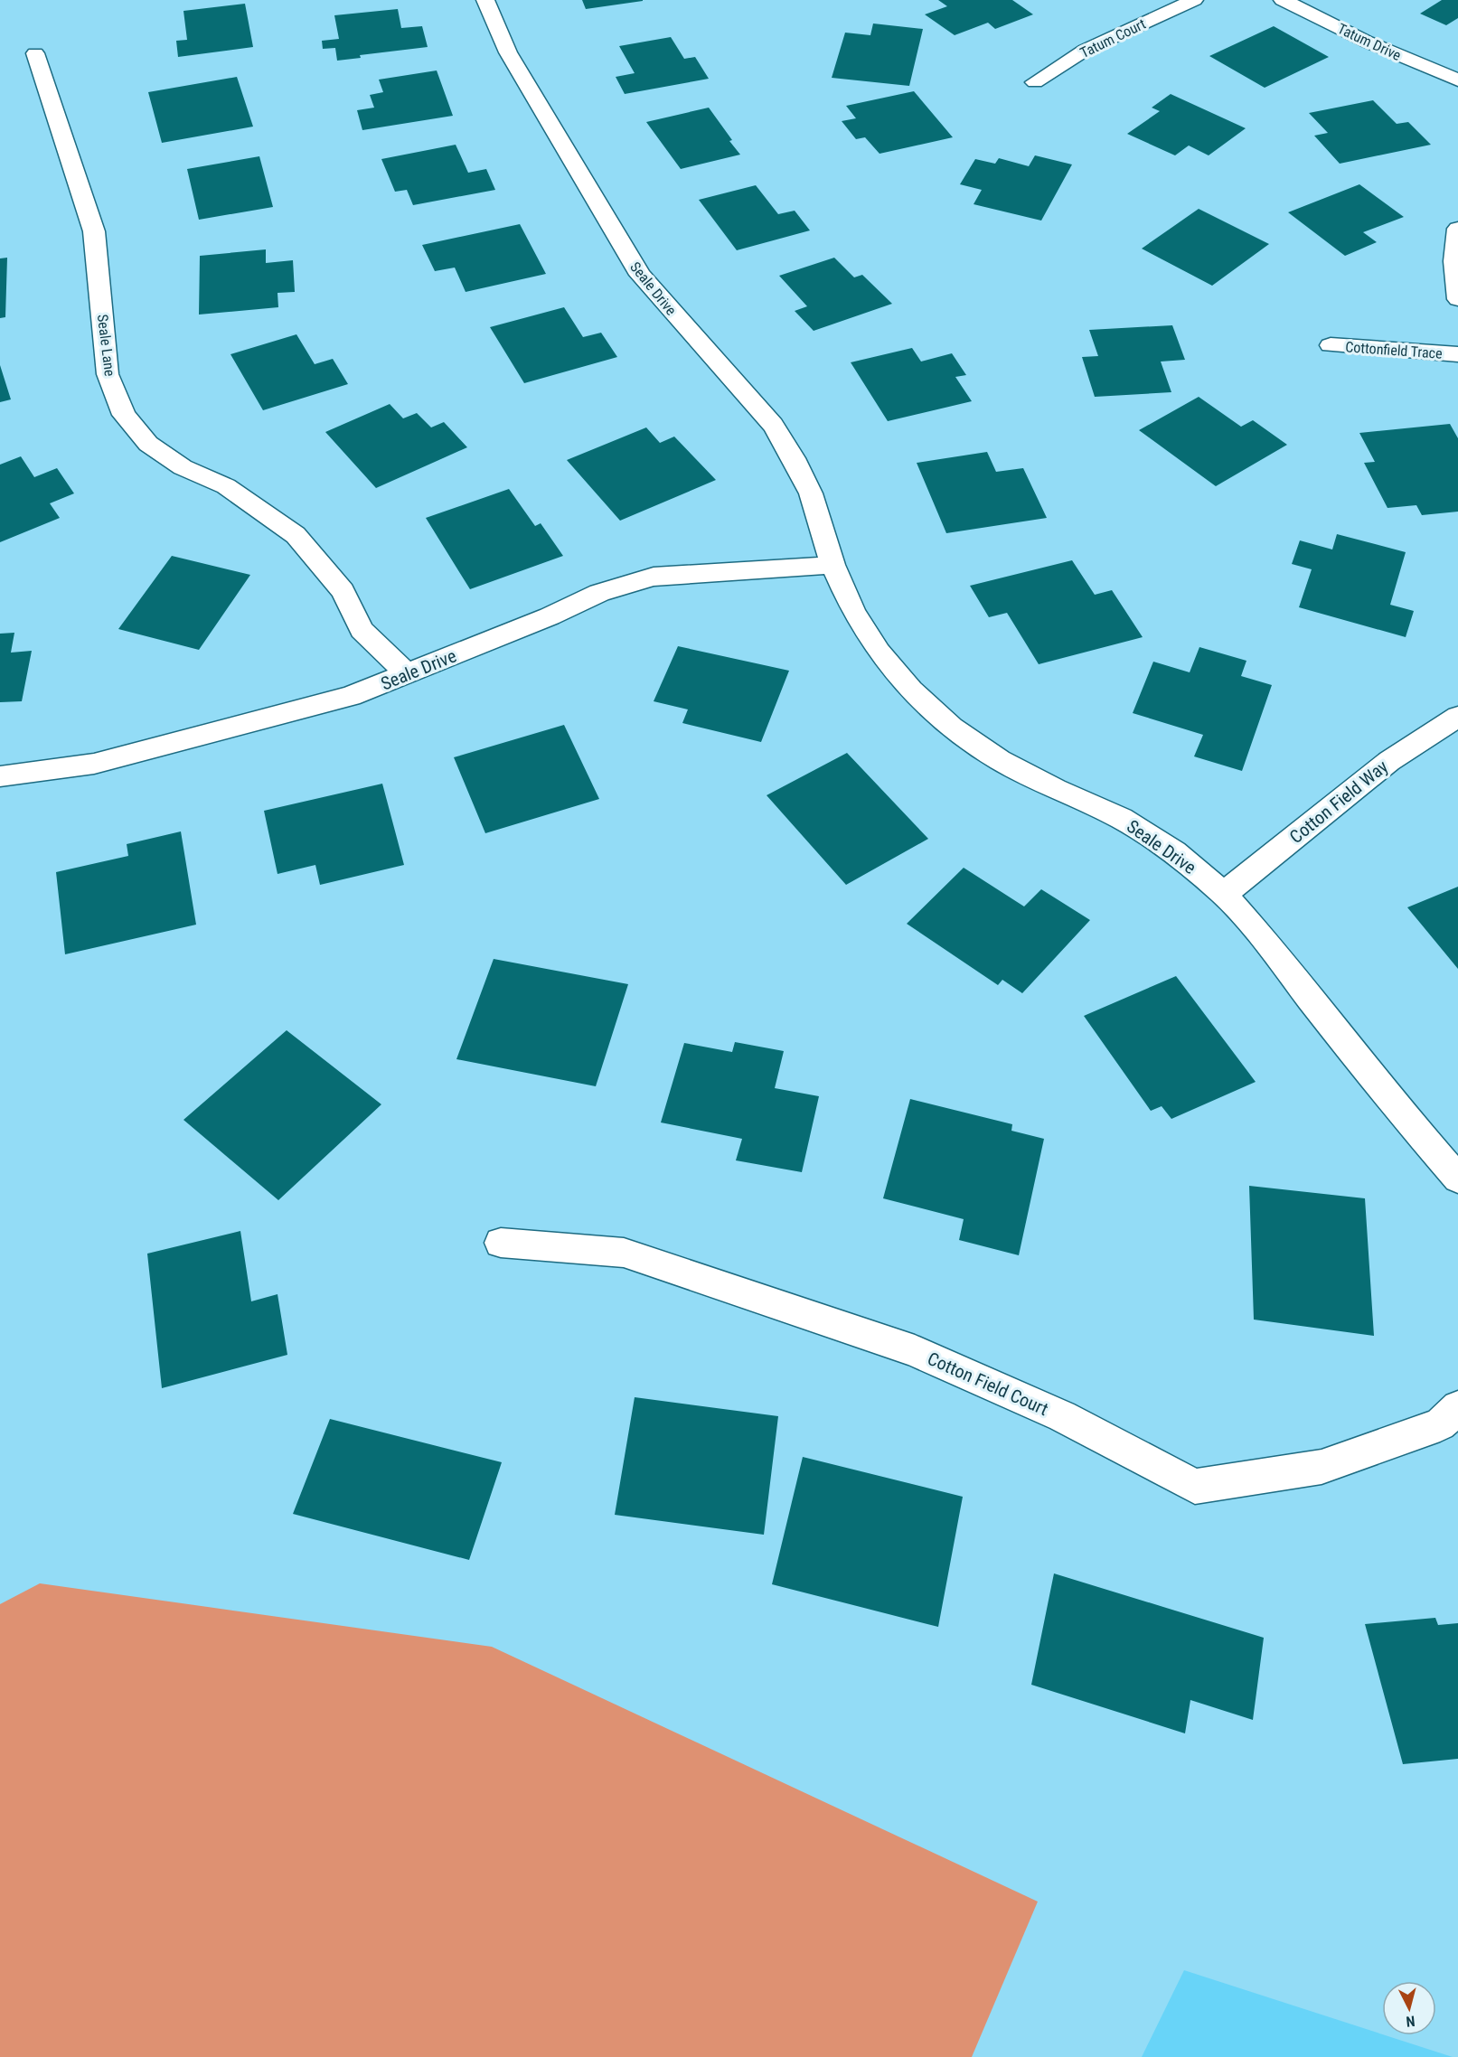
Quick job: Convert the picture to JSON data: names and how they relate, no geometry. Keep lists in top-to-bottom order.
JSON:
{
  "streets": {
    "street": [
      "Tatum Court",
      "Tatum Drive",
      "Seale Drive",
      "Seale Lane",
      "Cottonfield Trace",
      "Cotton Field Way",
      "Cotton Field Court"
    ]
  },
  "crossings": [
    ["Seale Drive", "Seale Lane"],
    ["Seale Drive", "Cotton Field Way"]
  ],
  "north": "bottom"
}
